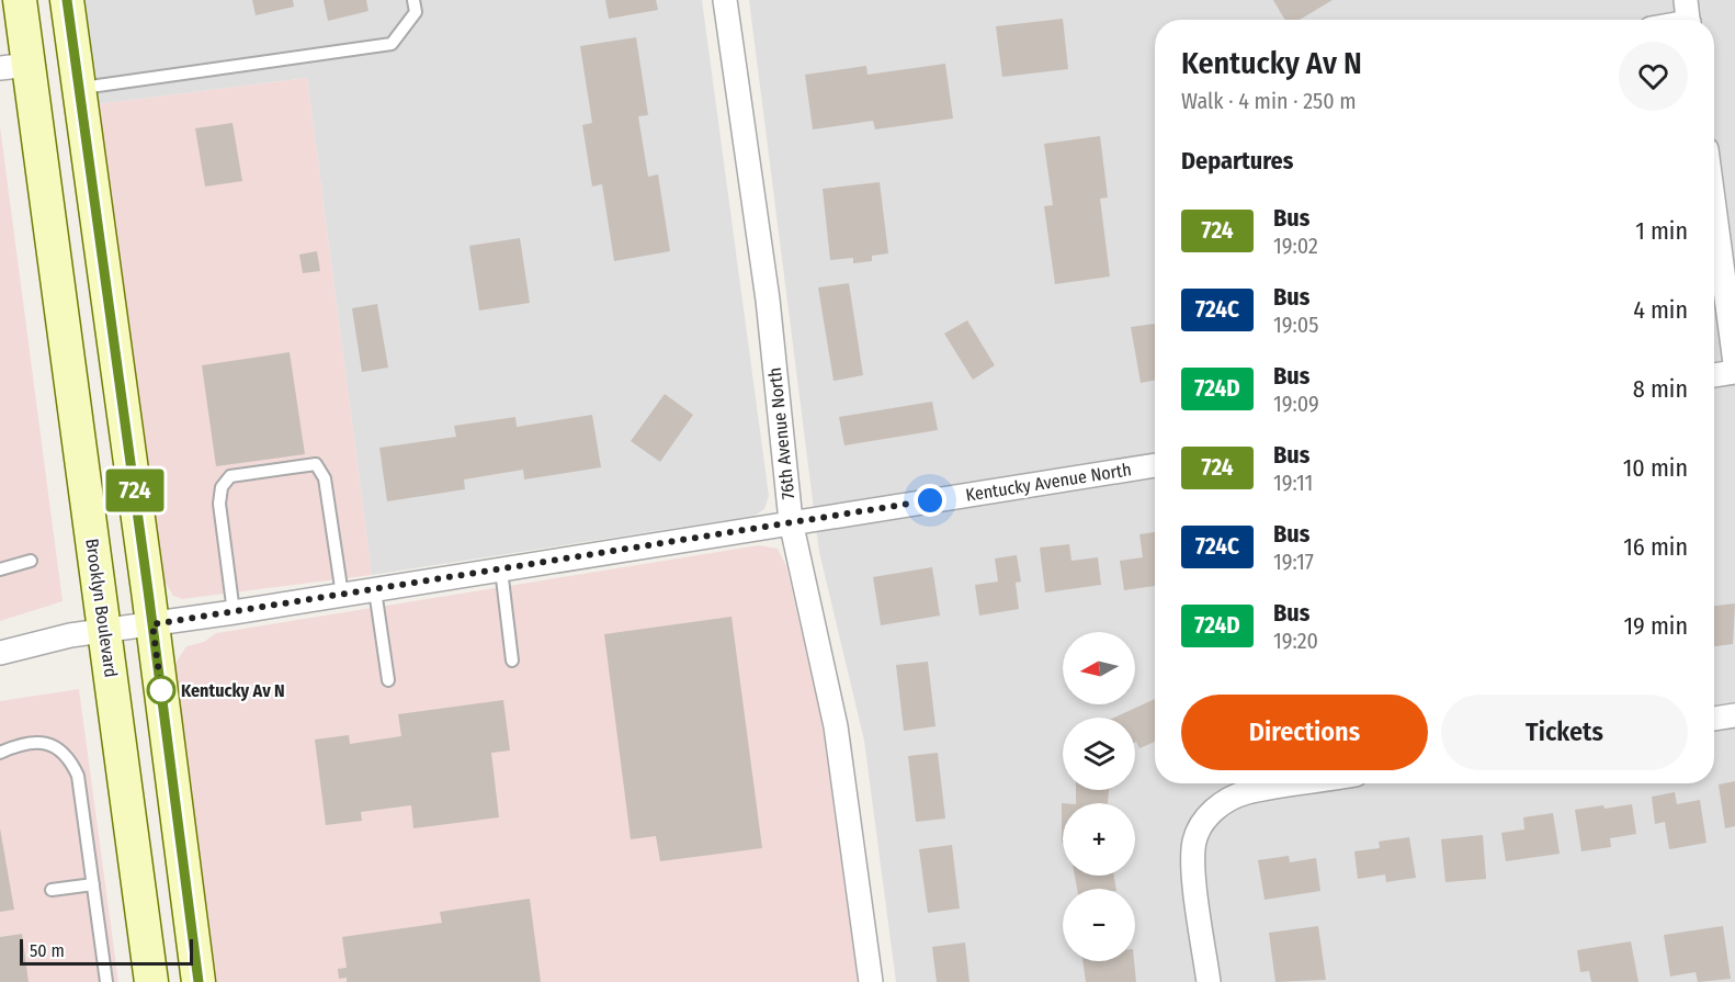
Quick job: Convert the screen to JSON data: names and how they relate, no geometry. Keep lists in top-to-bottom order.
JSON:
{
  "streets": {
    "main road": ["Brooklyn Boulevard"],
    "street": ["76th Avenue North", "Kentucky Avenue North"]
  },
  "crossings": [
    ["76th Avenue North", "Kentucky Avenue North"],
    ["Kentucky Avenue North", "Brooklyn Boulevard"]
  ],
  "places": ["Kentucky Av N"],
  "lines": ["bus line 724"],
  "scale_bar": "50 m",
  "north": "left",
  "page": {
    "on_map": "724",
    "heading": [
      ["Kentucky Av N", "Walk · 4 min · 250 m"],
      "Departures"
    ],
    "list": [
      {
        "mark": "724",
        "name": "Bus",
        "note": "19:02",
        "value": "1 min"
      },
      {
        "mark": "724C",
        "name": "Bus",
        "note": "19:05",
        "value": "4 min"
      },
      {
        "mark": "724D",
        "name": "Bus",
        "note": "19:09",
        "value": "8 min"
      },
      {
        "mark": "724",
        "name": "Bus",
        "note": "19:11",
        "value": "10 min"
      },
      {
        "mark": "724C",
        "name": "Bus",
        "note": "19:17",
        "value": "16 min"
      },
      {
        "mark": "724D",
        "name": "Bus",
        "note": "19:20",
        "value": "19 min"
      }
    ],
    "map_buttons": ["+", "−"],
    "buttons": ["Directions", "Tickets"],
    "scale": "50 m"
  }
}
